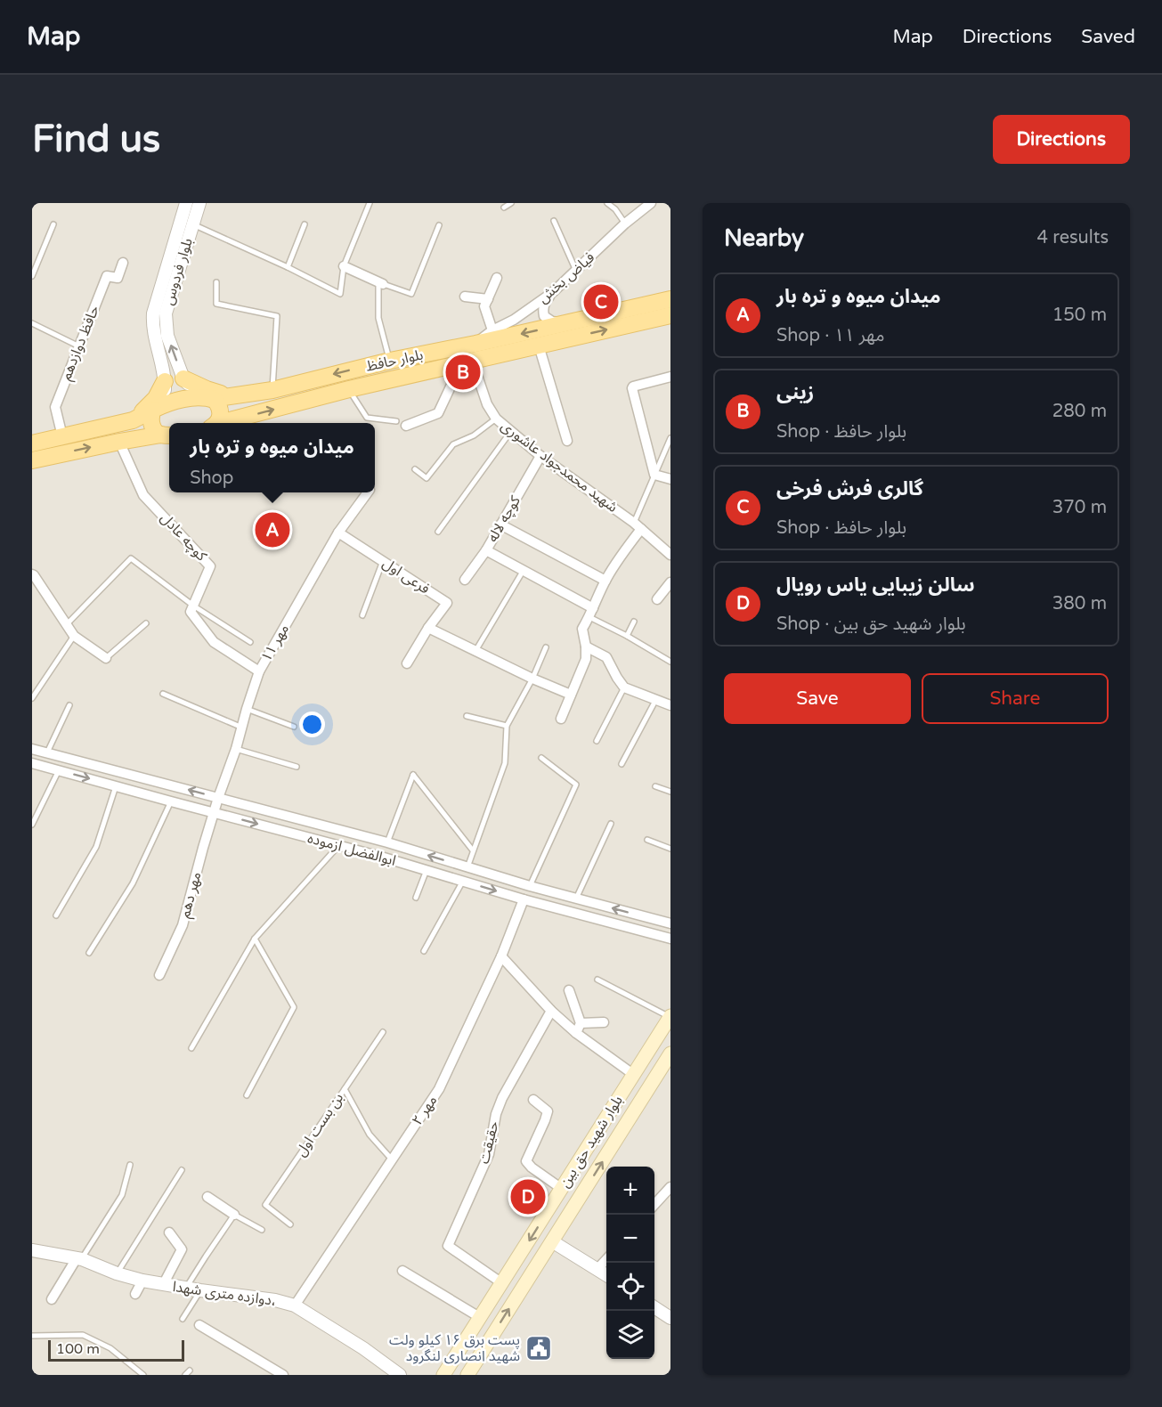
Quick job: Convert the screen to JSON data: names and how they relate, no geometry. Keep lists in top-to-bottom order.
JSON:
{
  "streets": {
    "main road": ["بلوار حافظ", "بلوار شهید حق بین"],
    "street": [
      "بلوار فردوس",
      "فیاض بخش",
      "حافظ دوازدهم",
      "شهید محمدجواد عاشوری",
      "کوچه لاله",
      "کوچه عادل",
      "فرعی اول",
      "مهر ۱۱",
      "ابوالفضل ازموده",
      "مهر دهم",
      "مهر ۲",
      "حقیقت",
      "دوازده متری شهدا،"
    ],
    "lane": ["بن بست اول"]
  },
  "crossings": [
    ["بلوار فردوس", "بلوار حافظ"],
    ["فیاض بخش", "بلوار حافظ"],
    ["بلوار حافظ", "شهید محمدجواد عاشوری"],
    ["شهید محمدجواد عاشوری", "کوچه لاله"],
    ["فرعی اول", "مهر ۱۱"],
    ["مهر ۱۱", "ابوالفضل ازموده"],
    ["مهر ۱۱", "مهر دهم"],
    ["ابوالفضل ازموده", "مهر دهم"],
    ["ابوالفضل ازموده", "مهر ۲"],
    ["مهر ۲", "بن بست اول"],
    ["مهر ۲", "دوازده متری شهدا،"],
    ["بلوار شهید حق بین", "حقیقت"]
  ],
  "places": {
    "public building": ["پست برق ۱۶ کیلو ولت شهید انصاری لنگرود"]
  },
  "scale_bar": "100 m",
  "page": {
    "header": "Map",
    "nav": ["Map", "Directions", "Saved"],
    "buttons": [
      "Directions",
      ["Save", "Share"]
    ],
    "title": "Find us",
    "heading": ["Nearby", "4 results"],
    "list": [
      {
        "mark": "A",
        "name": "میدان میوه و تره بار",
        "note": "Shop · مهر ۱۱",
        "value": "150 m"
      },
      {
        "mark": "B",
        "name": "زینی",
        "note": "Shop · بلوار حافظ",
        "value": "280 m"
      },
      {
        "mark": "C",
        "name": "گالری فرش فرخی",
        "note": "Shop · بلوار حافظ",
        "value": "370 m"
      },
      {
        "mark": "D",
        "name": "سالن زیبایی یاس رویال",
        "note": "Shop · بلوار شهید حق بین",
        "value": "380 m"
      }
    ],
    "pins": [
      "C",
      "B",
      "A",
      "D"
    ],
    "popup": ["میدان میوه و تره بار", "Shop"],
    "map_buttons": ["+", "−"],
    "scale": "100 m"
  }
}
